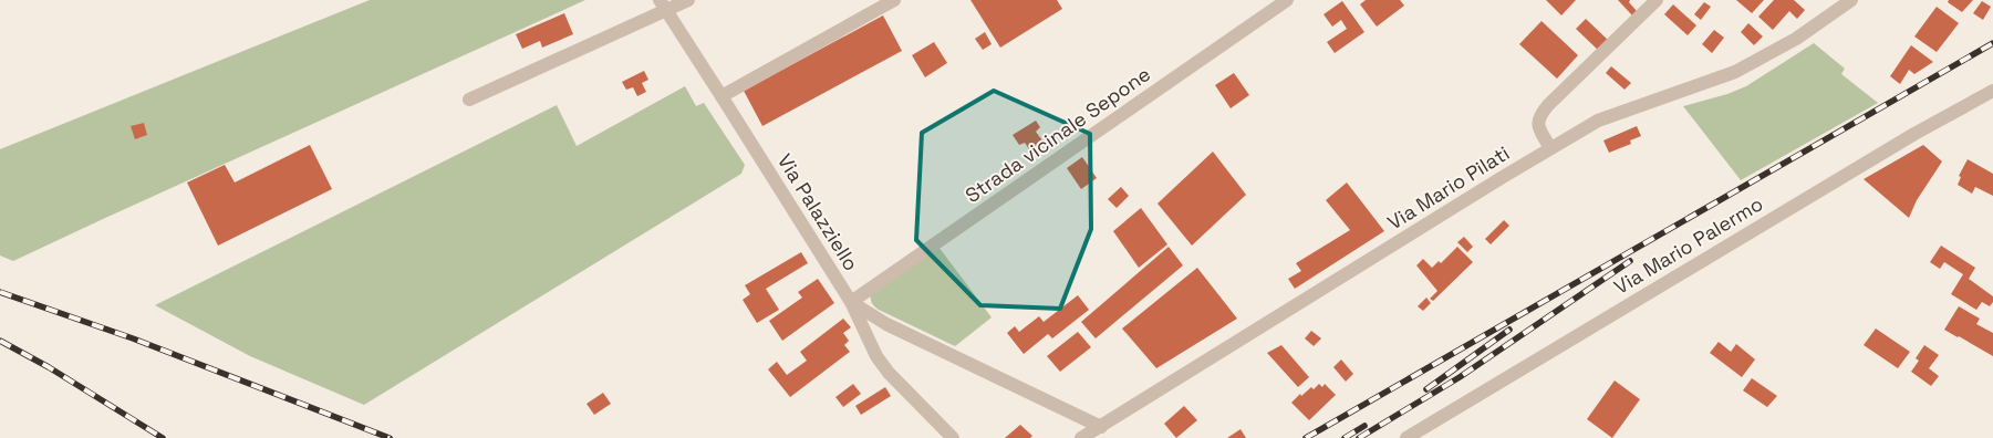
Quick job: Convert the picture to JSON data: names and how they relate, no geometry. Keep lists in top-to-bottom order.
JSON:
{
  "streets": {
    "street": [
      "Strada vicinale Sepone",
      "Via Mario Pilati",
      "Via Palazziello",
      "Via Mario Palermo"
    ]
  },
  "crossings": [
    ["Strada vicinale Sepone", "Via Palazziello"]
  ]
}
